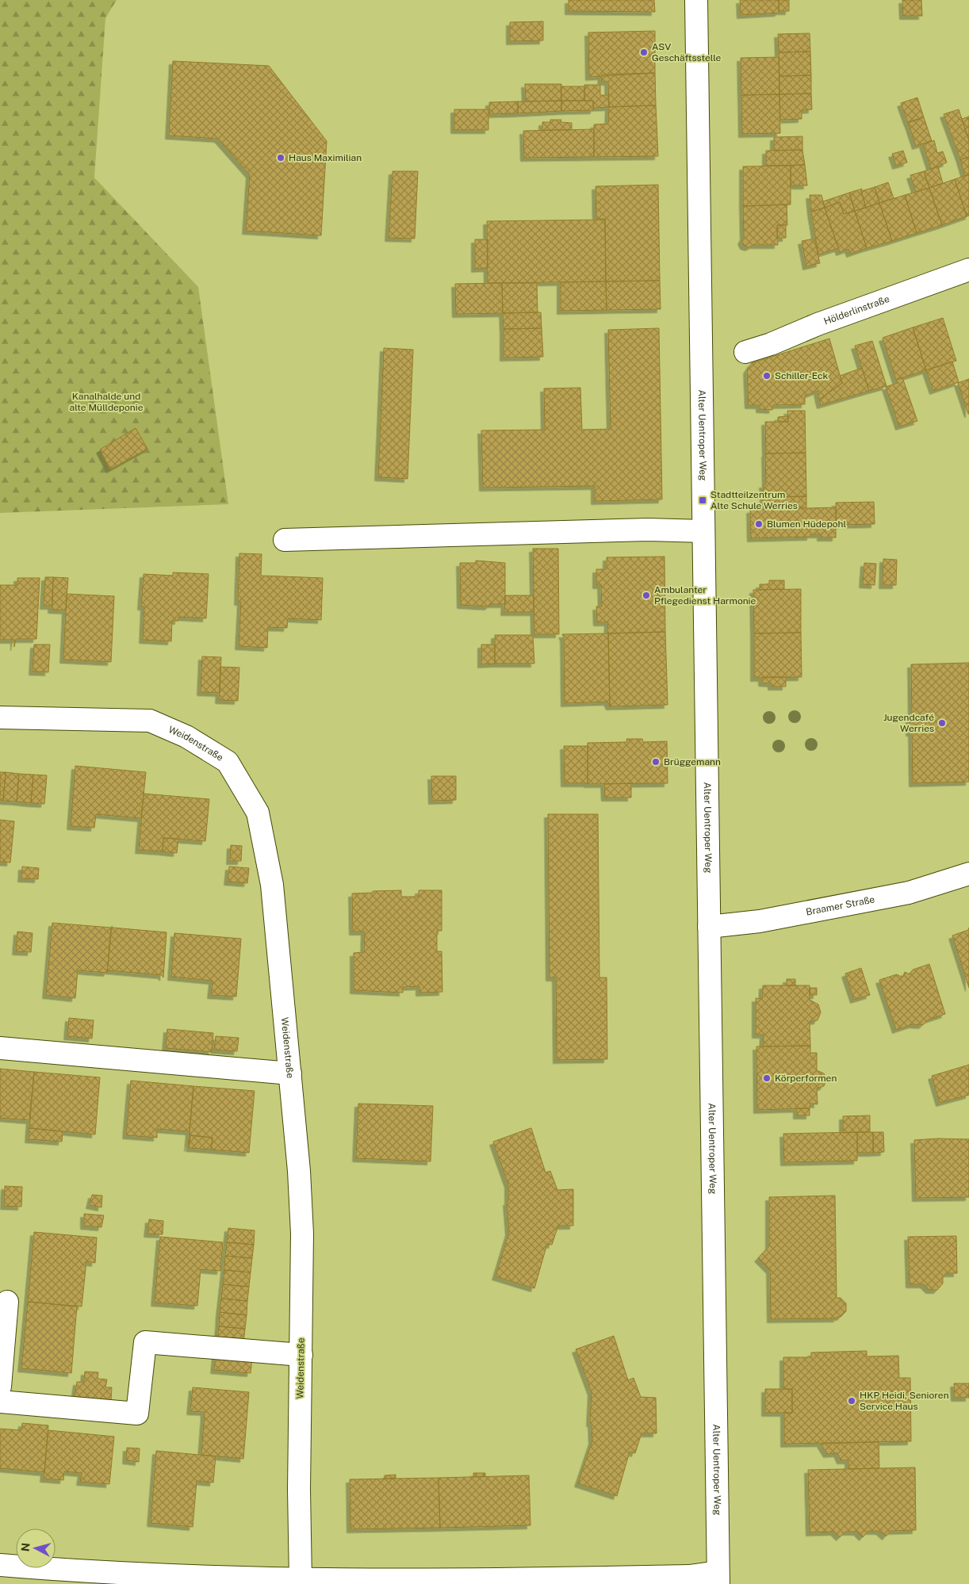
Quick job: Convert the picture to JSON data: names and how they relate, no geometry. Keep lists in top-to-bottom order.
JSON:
{
  "streets": {
    "street": [
      "Hölderlinstraße",
      "Alter Uentroper Weg",
      "Weidenstraße",
      "Braamer Straße"
    ]
  },
  "crossings": [
    ["Alter Uentroper Weg", "Braamer Straße"]
  ],
  "parks": ["Kanalhalde und alte Mülldeponie"],
  "places": {
    "other": [
      "ASV Geschäftsstelle",
      "Haus Maximilian",
      "Schiller-Eck",
      "Blumen Hüdepohl",
      "Ambulanter Pflegedienst Harmonie",
      "Jugendcafé Werries",
      "Brüggemann",
      "Körperformen",
      "HKP Heidi, Senioren Service Haus"
    ],
    "transit": ["Stadtteilzentrum Alte Schule Werries"]
  },
  "north": "left"
}
